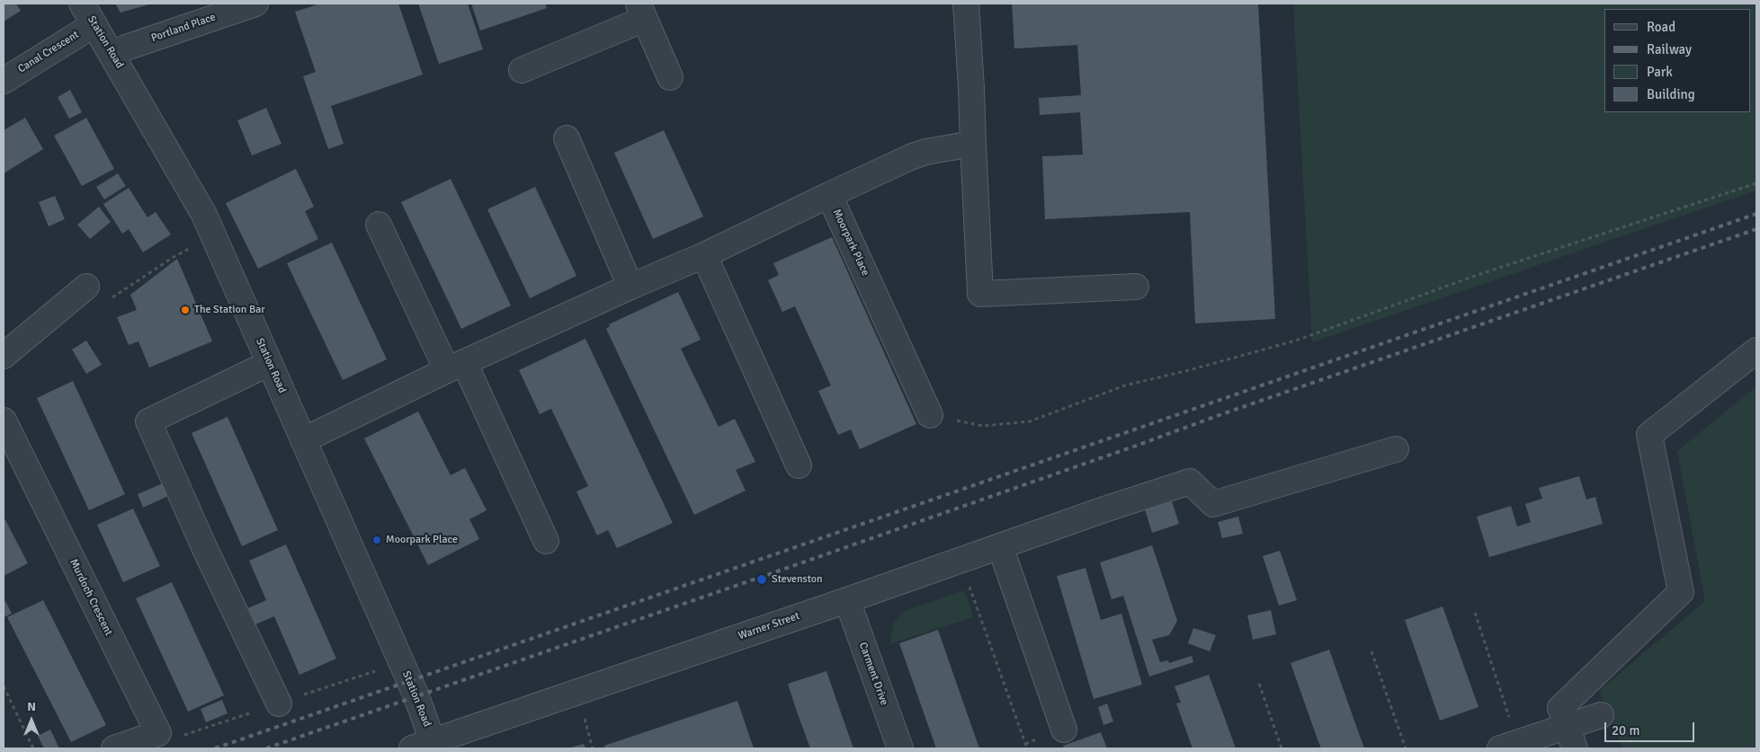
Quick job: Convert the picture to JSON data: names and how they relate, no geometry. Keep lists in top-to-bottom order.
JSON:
{
  "streets": {
    "street": [
      "Portland Place",
      "Station Road",
      "Canal Crescent",
      "Moorpark Place",
      "Murdoch Crescent",
      "Warner Street",
      "Carment Drive"
    ]
  },
  "crossings": [
    ["Portland Place", "Station Road"],
    ["Station Road", "Canal Crescent"],
    ["Station Road", "Moorpark Place"],
    ["Station Road", "Warner Street"],
    ["Warner Street", "Carment Drive"]
  ],
  "places": ["The Station Bar", "Moorpark Place", "Stevenston"],
  "legend": [
    "Road",
    "Railway",
    "Park",
    "Building"
  ],
  "scale_bar": "20 m",
  "north": "top"
}
